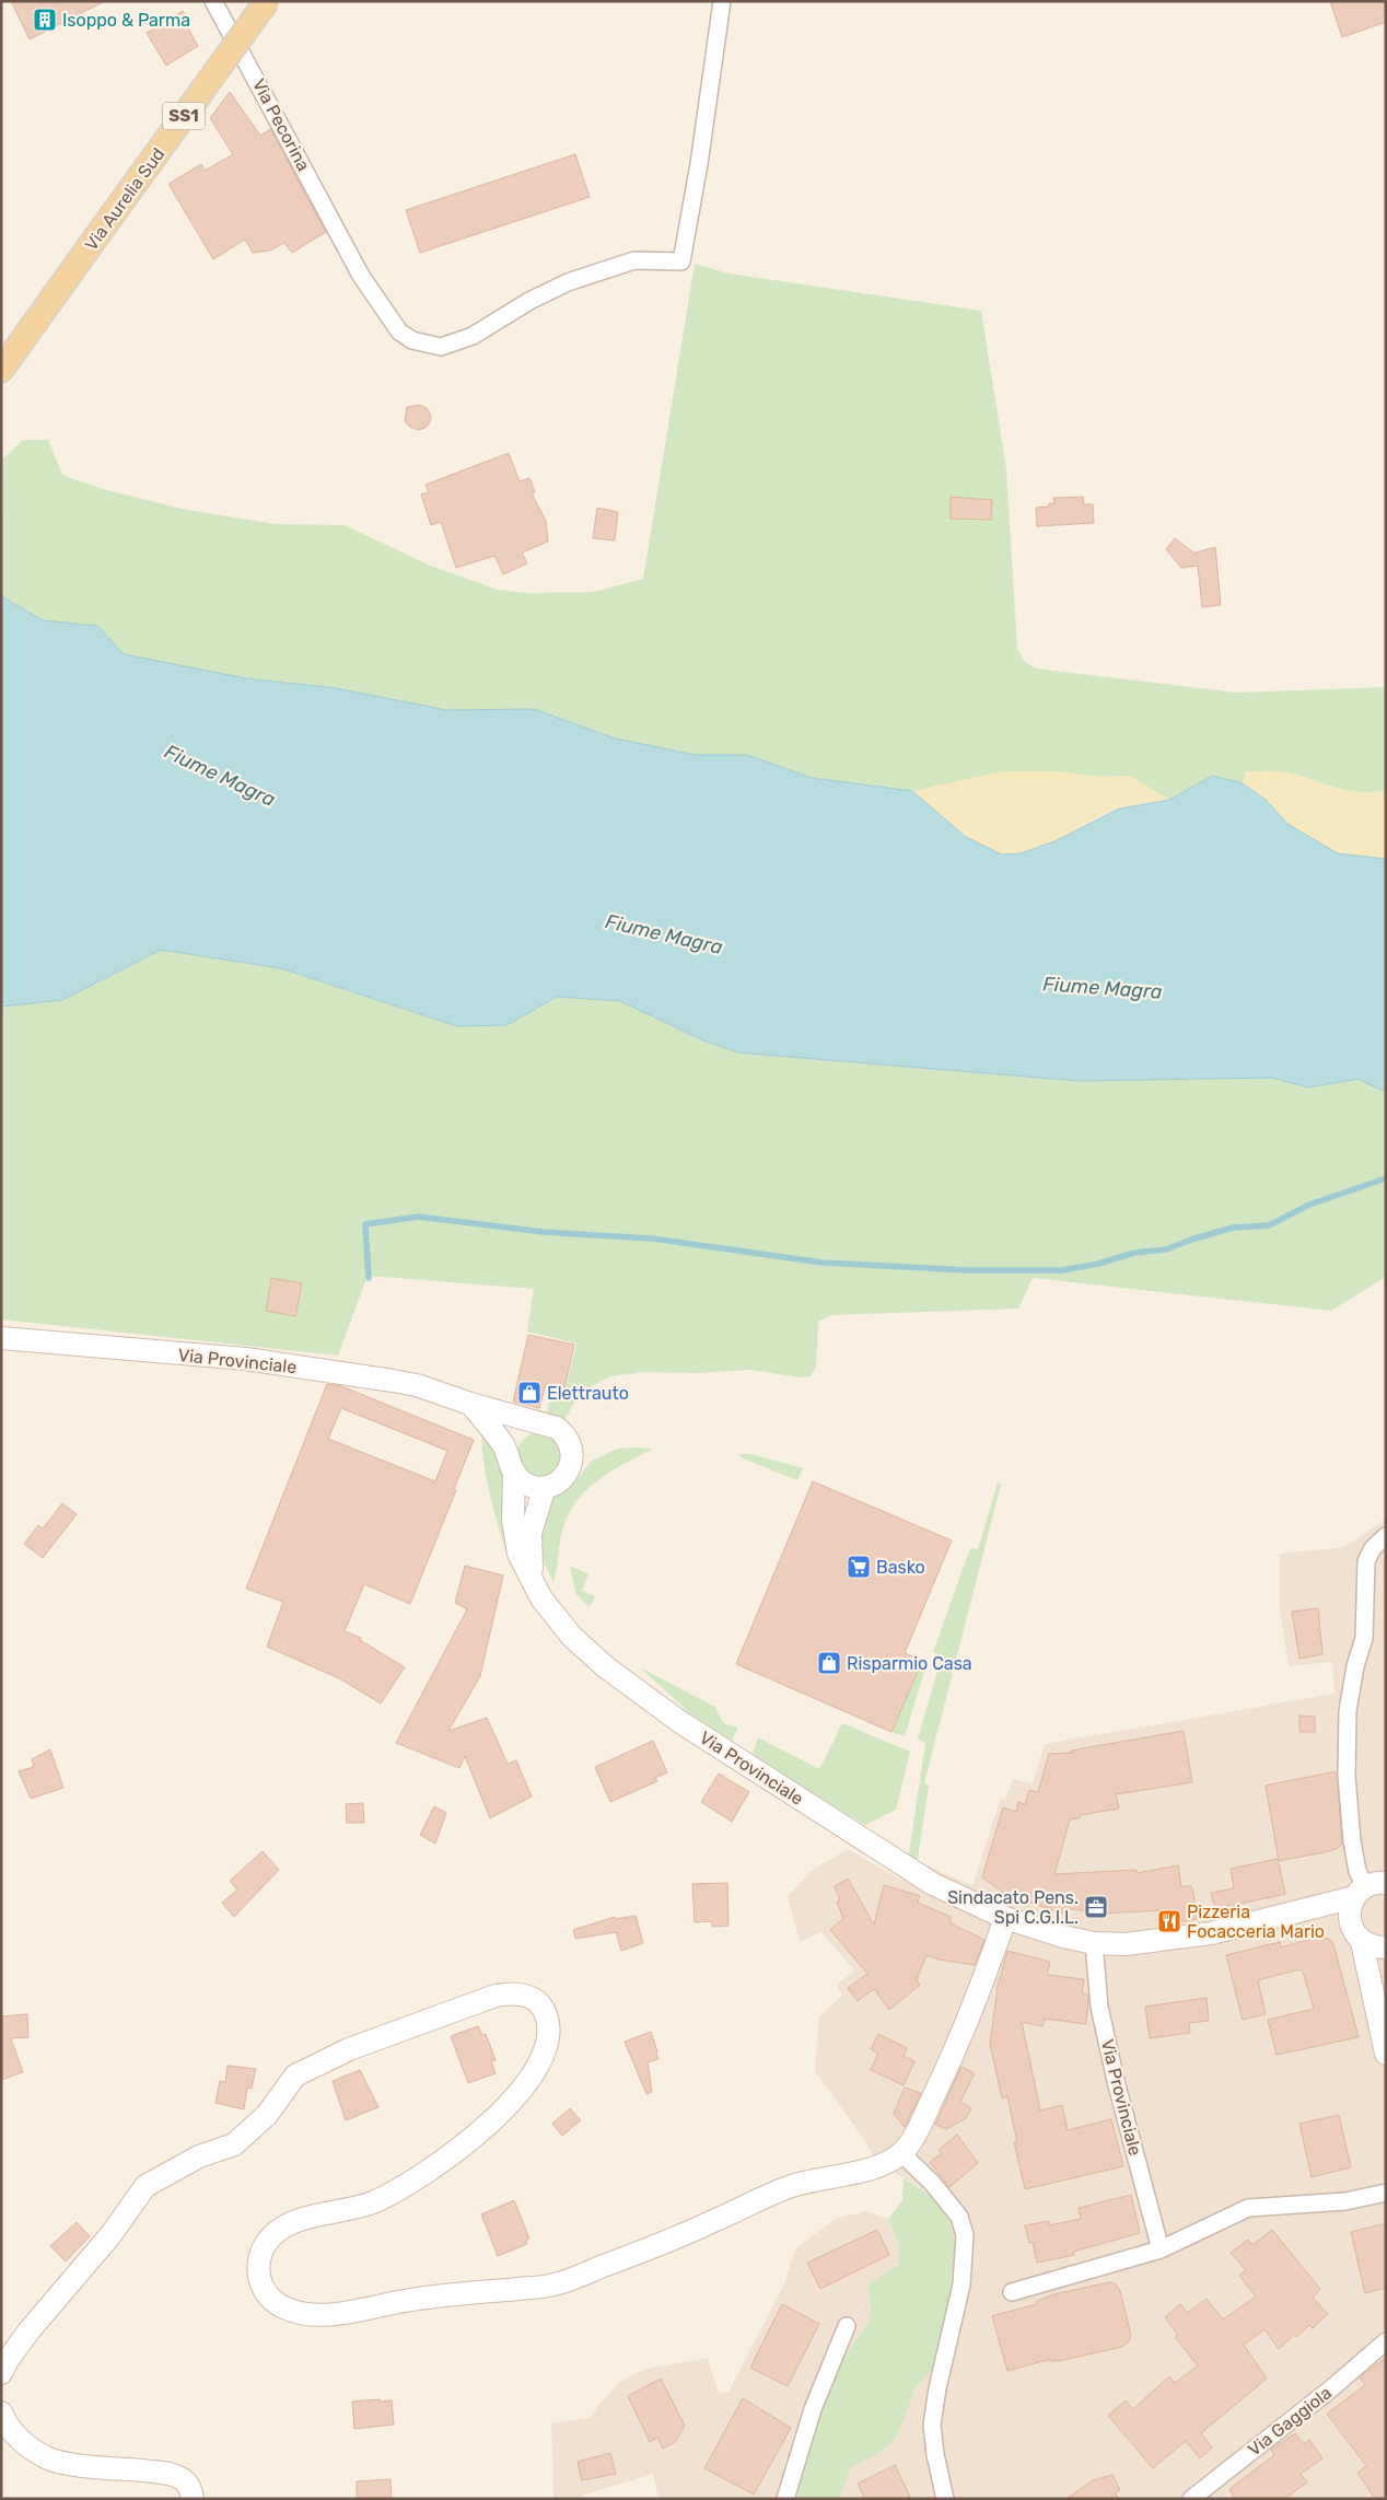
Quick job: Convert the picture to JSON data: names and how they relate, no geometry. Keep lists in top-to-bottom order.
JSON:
{
  "streets": {
    "main road": ["SS1", "Via Aurelia Sud"],
    "street": ["Via Pecorina", "Via Provinciale", "Via Gaggiola"]
  },
  "water": ["Fiume Magra"],
  "places": {
    "building": ["Isoppo & Parma"],
    "shop": ["Elettrauto", "Risparmio Casa"],
    "supermarket": ["Basko"],
    "office": ["Sindacato Pens. Spi C.G.I.L."],
    "restaurant": ["Pizzeria Focacceria Mario"]
  }
}
